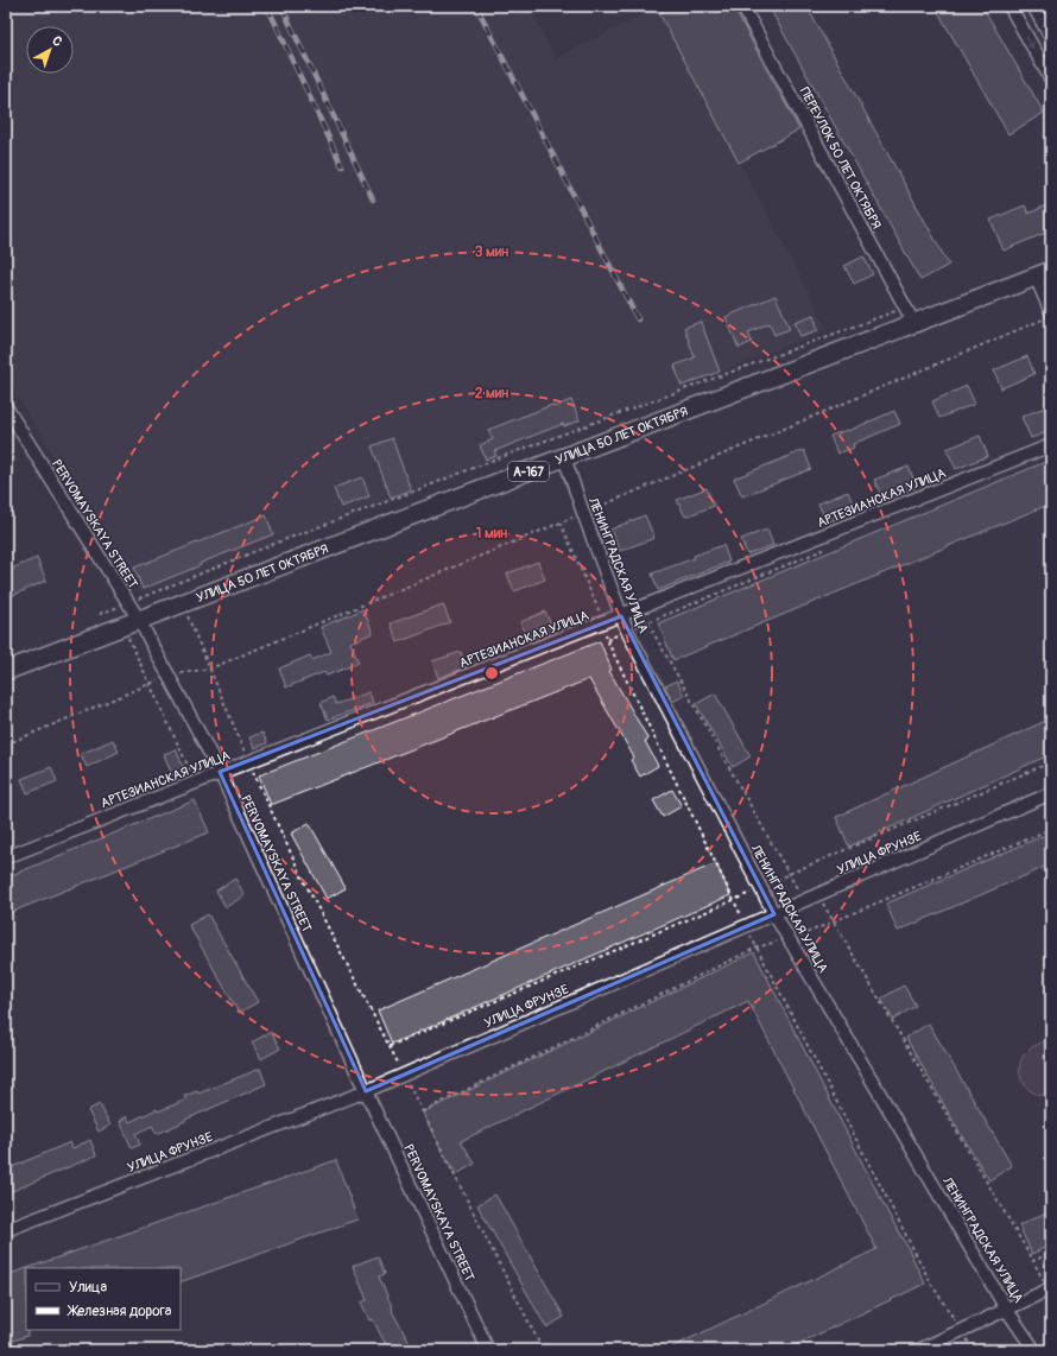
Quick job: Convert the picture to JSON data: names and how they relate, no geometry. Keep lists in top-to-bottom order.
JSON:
{
  "streets": {
    "highway": ["УЛИЦА 50 ЛЕТ ОКТЯБРЯ", "А-167"],
    "street": [
      "ПЕРЕУЛОК 50 ЛЕТ ОКТЯБРЯ",
      "АРТЕЗИАНСКАЯ УЛИЦА",
      "PERVOMAYSKAYA STREET",
      "ЛЕНИНГРАДСКАЯ УЛИЦА",
      "УЛИЦА ФРУНЗЕ"
    ]
  },
  "crossings": [
    ["ПЕРЕУЛОК 50 ЛЕТ ОКТЯБРЯ", "УЛИЦА 50 ЛЕТ ОКТЯБРЯ"],
    ["УЛИЦА 50 ЛЕТ ОКТЯБРЯ", "PERVOMAYSKAYA STREET"],
    ["УЛИЦА 50 ЛЕТ ОКТЯБРЯ", "ЛЕНИНГРАДСКАЯ УЛИЦА"],
    ["АРТЕЗИАНСКАЯ УЛИЦА", "PERVOMAYSKAYA STREET"],
    ["АРТЕЗИАНСКАЯ УЛИЦА", "ЛЕНИНГРАДСКАЯ УЛИЦА"],
    ["PERVOMAYSKAYA STREET", "УЛИЦА ФРУНЗЕ"],
    ["ЛЕНИНГРАДСКАЯ УЛИЦА", "УЛИЦА ФРУНЗЕ"]
  ],
  "legend": ["Улица", "Железная дорога"],
  "north": "top right",
  "rings": ["3 мин", "2 мин", "1 мин"]
}
